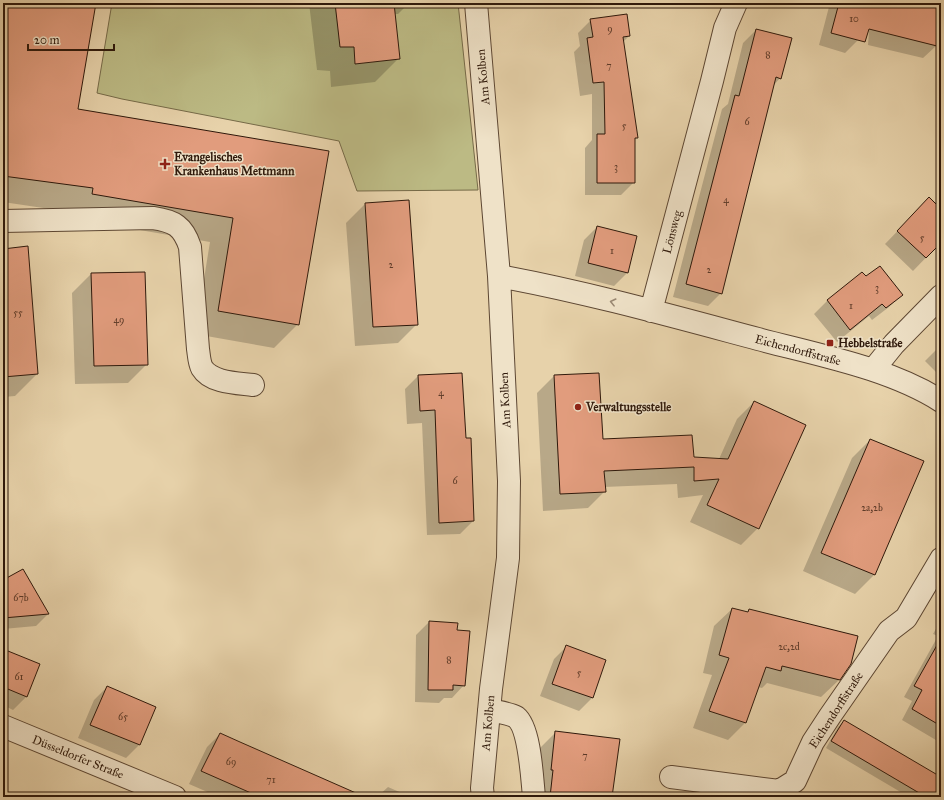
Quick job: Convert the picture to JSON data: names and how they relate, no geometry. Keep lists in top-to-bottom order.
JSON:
{
  "streets": {
    "street": [
      "Am Kolben",
      "Lönsweg",
      "Eichendorffstraße",
      "Düsseldorfer Straße"
    ]
  },
  "crossings": [
    ["Lönsweg", "Eichendorffstraße"]
  ],
  "places": {
    "health": ["Evangelisches Krankenhaus Mettmann"],
    "transit": ["Hebbelstraße"],
    "other": ["Verwaltungsstelle"]
  },
  "house_numbers": [
    "10",
    "9",
    "8",
    "7",
    "6",
    "5",
    "3",
    "4",
    "5",
    "1",
    "2",
    "2",
    "3",
    "1",
    "55",
    "49",
    "4",
    "6",
    "2a,2b",
    "67b",
    "2c,2d",
    "8",
    "5",
    "61",
    "65",
    "7",
    "69",
    "71"
  ],
  "scale_bar": "20 m"
}
